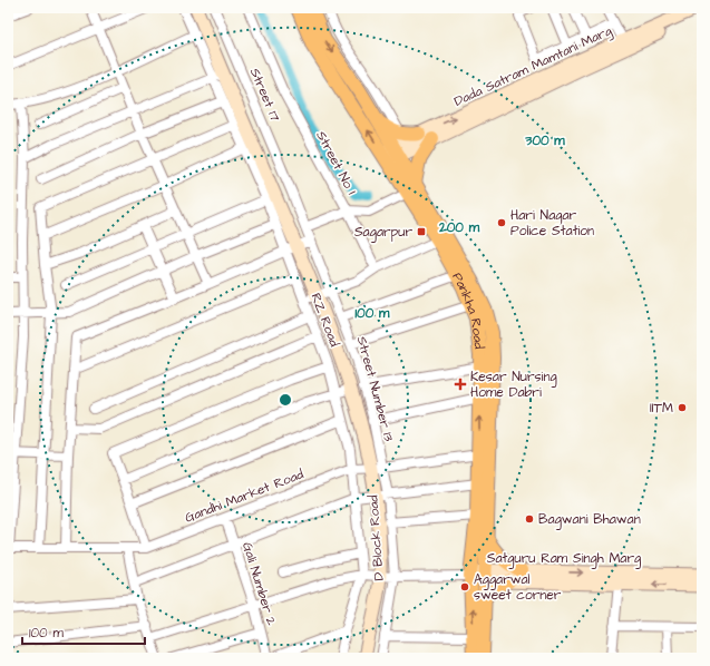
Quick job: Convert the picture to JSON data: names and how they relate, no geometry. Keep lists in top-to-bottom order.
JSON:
{
  "streets": {
    "main road": ["Pankha Road"],
    "street": [
      "Dada Satram Mamtani Marg",
      "Street 17",
      "Street No 1",
      "RZ Road",
      "Street Number 13",
      "Gandhi Market Road",
      "D Block Road",
      "Satguru Ram Singh Marg",
      "Gali Number 2"
    ]
  },
  "crossings": [
    ["Dada Satram Mamtani Marg", "Pankha Road"],
    ["Street 17", "Street Number 13"],
    ["Pankha Road", "Gandhi Market Road"],
    ["Pankha Road", "Satguru Ram Singh Marg"],
    ["RZ Road", "Gandhi Market Road"],
    ["Street Number 13", "Gandhi Market Road"],
    ["Gandhi Market Road", "Gali Number 2"]
  ],
  "places": {
    "other": [
      "Hari Nagar Police Station",
      "IITM",
      "Bagwani Bhawan",
      "Aggarwal sweet corner"
    ],
    "transit": ["Sagarpur"],
    "health": ["Kesar Nursing Home Dabri"]
  },
  "scale_bar": "100 m",
  "rings": ["300 m", "200 m", "100 m"]
}
